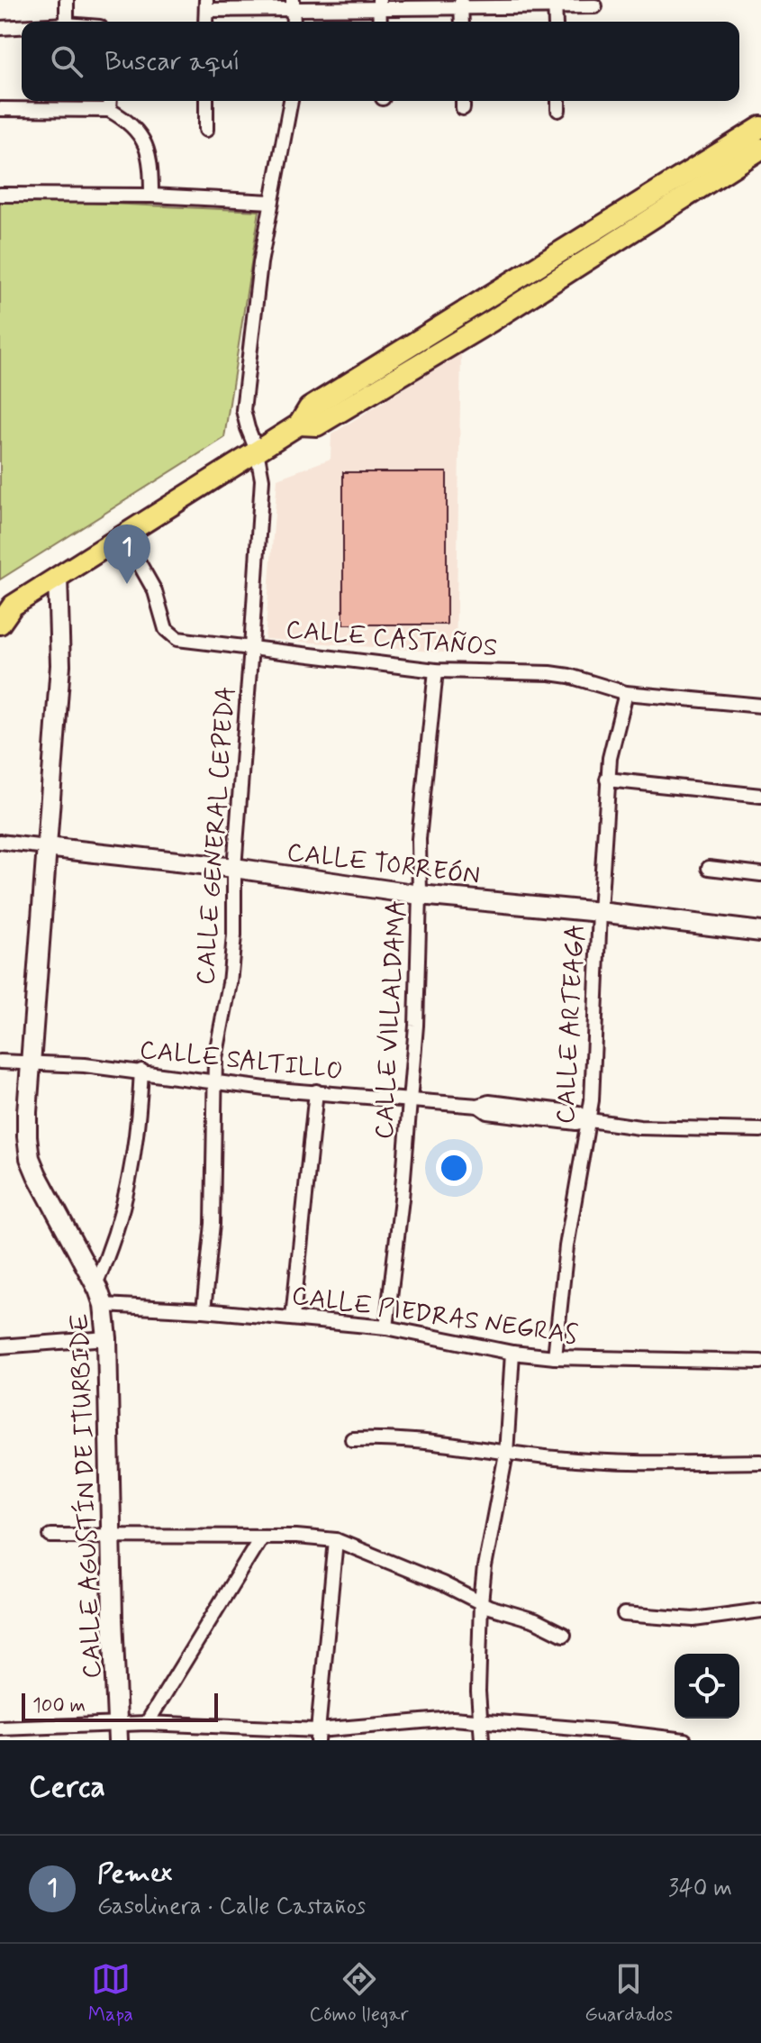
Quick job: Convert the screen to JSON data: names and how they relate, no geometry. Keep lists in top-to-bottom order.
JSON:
{
  "streets": {
    "main road": ["CALLE TORREÓN", "CALLE AGUSTÍN DE ITURBIDE"],
    "street": [
      "CALLE CASTAÑOS",
      "CALLE GENERAL CEPEDA",
      "CALLE VILLALDAMA",
      "CALLE ARTEAGA",
      "CALLE SALTILLO",
      "CALLE PIEDRAS NEGRAS"
    ]
  },
  "crossings": [
    ["CALLE CASTAÑOS", "CALLE GENERAL CEPEDA"],
    ["CALLE CASTAÑOS", "CALLE VILLALDAMA"],
    ["CALLE CASTAÑOS", "CALLE ARTEAGA"],
    ["CALLE GENERAL CEPEDA", "CALLE TORREÓN"],
    ["CALLE GENERAL CEPEDA", "CALLE SALTILLO"],
    ["CALLE GENERAL CEPEDA", "CALLE PIEDRAS NEGRAS"],
    ["CALLE TORREÓN", "CALLE VILLALDAMA"],
    ["CALLE TORREÓN", "CALLE ARTEAGA"],
    ["CALLE TORREÓN", "CALLE AGUSTÍN DE ITURBIDE"],
    ["CALLE VILLALDAMA", "CALLE SALTILLO"],
    ["CALLE VILLALDAMA", "CALLE PIEDRAS NEGRAS"],
    ["CALLE ARTEAGA", "CALLE SALTILLO"],
    ["CALLE ARTEAGA", "CALLE PIEDRAS NEGRAS"],
    ["CALLE SALTILLO", "CALLE AGUSTÍN DE ITURBIDE"],
    ["CALLE PIEDRAS NEGRAS", "CALLE AGUSTÍN DE ITURBIDE"]
  ],
  "scale_bar": "100 m",
  "page": {
    "search": "Buscar aquí",
    "pins": "1",
    "scale": "100 m",
    "heading": "Cerca",
    "list": [
      {
        "mark": "1",
        "name": "Pemex",
        "note": "Gasolinera · Calle Castaños",
        "value": "340 m"
      }
    ],
    "nav": ["Mapa", "Cómo llegar", "Guardados"]
  }
}
